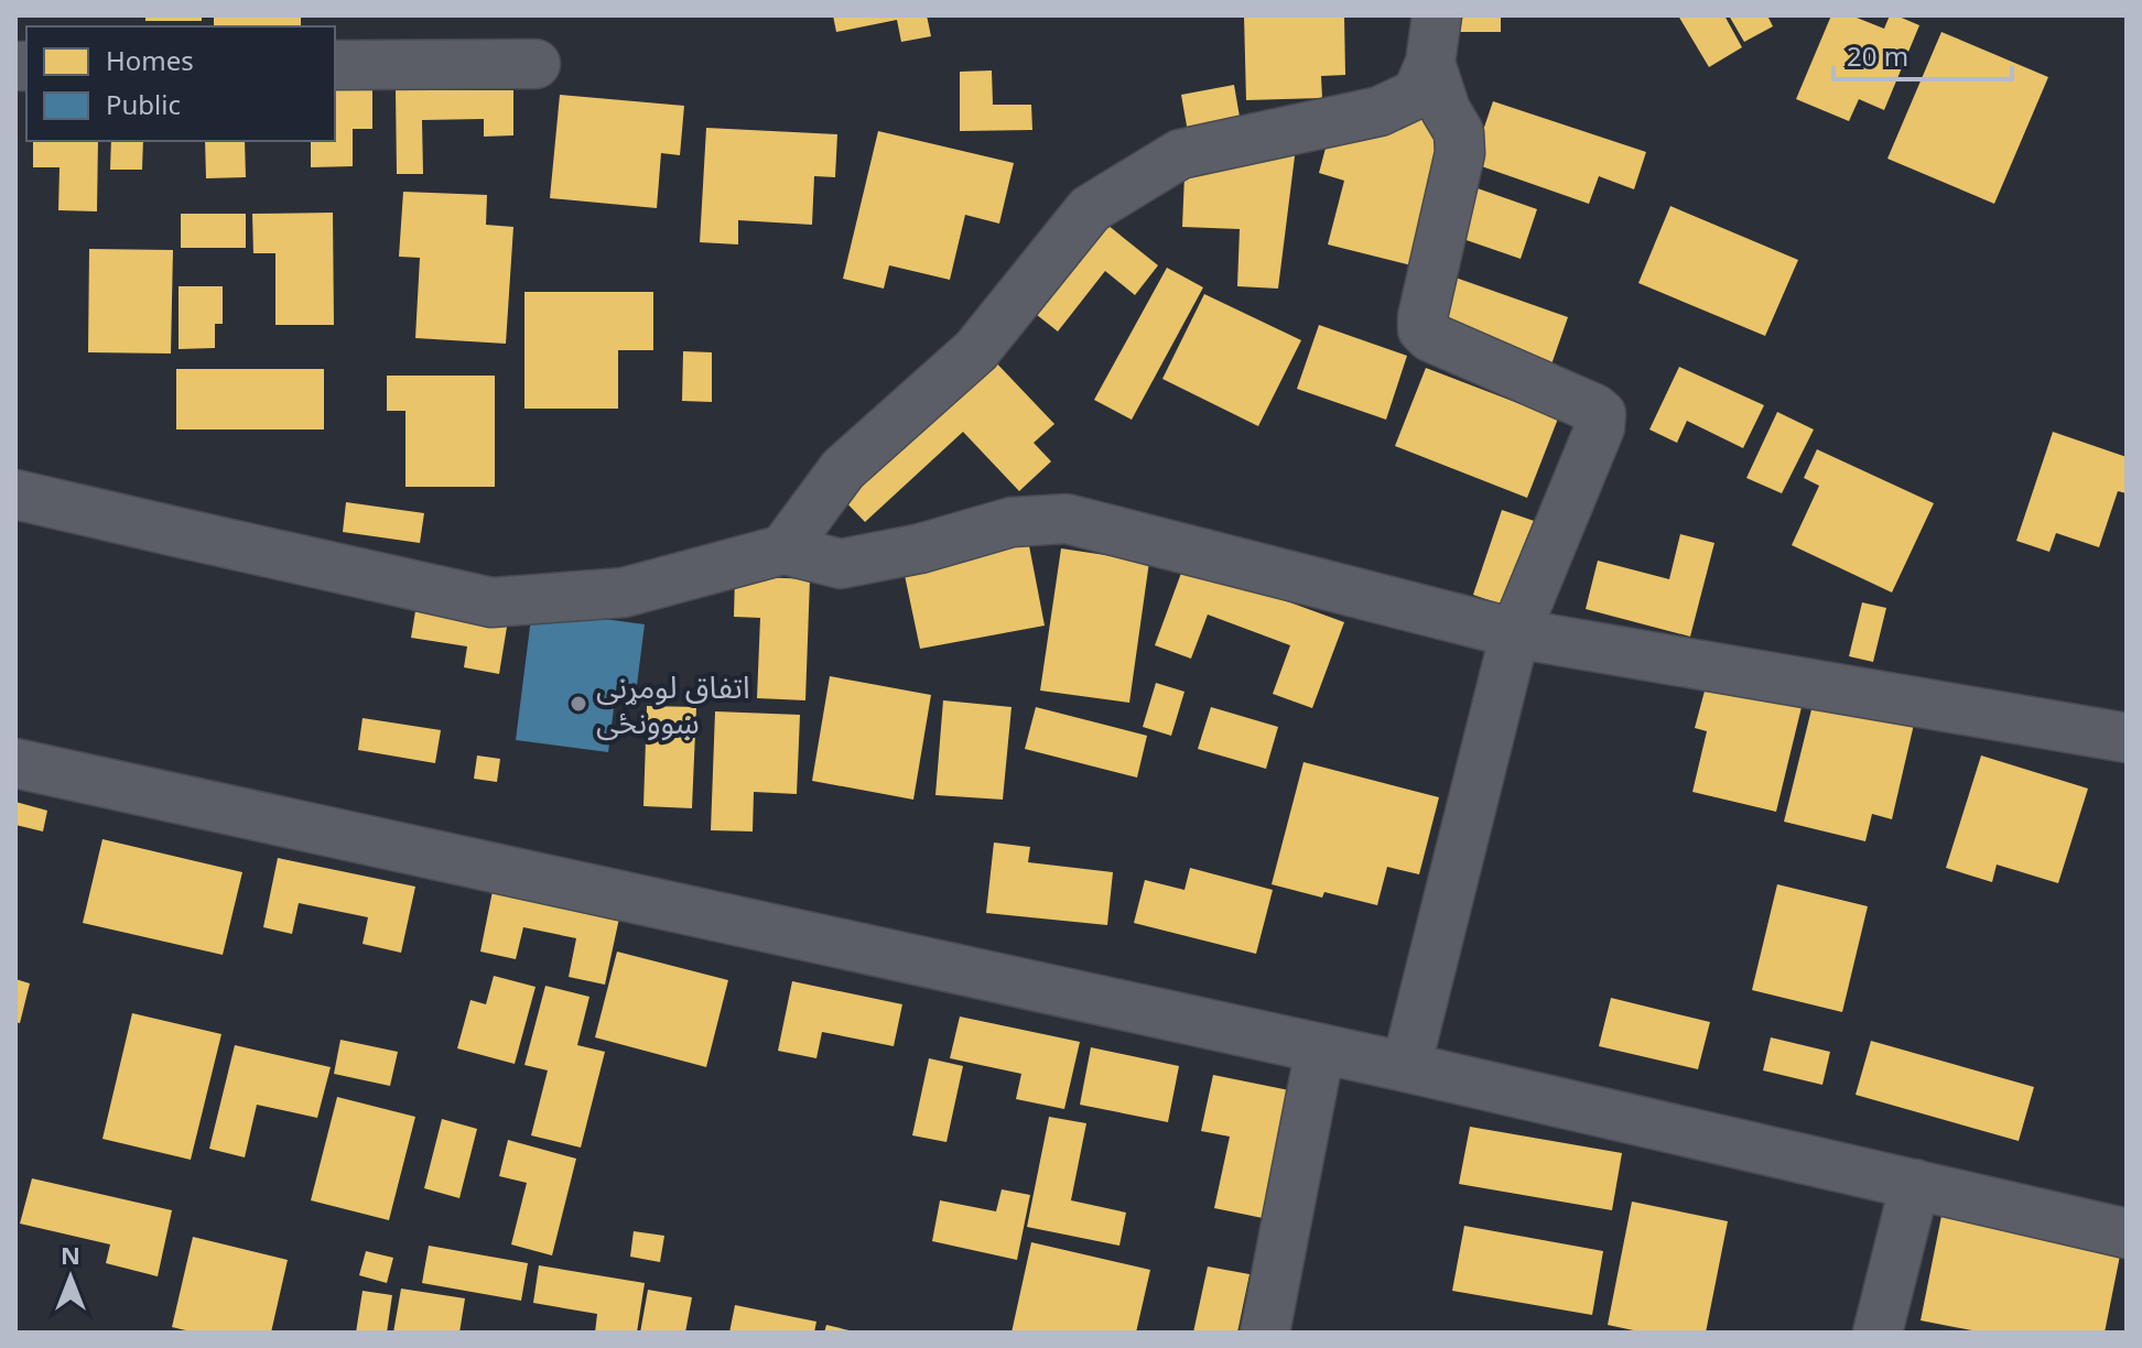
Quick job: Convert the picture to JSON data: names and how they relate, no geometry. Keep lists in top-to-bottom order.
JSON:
{
  "places": ["اتفاق لومړنی ښوونځی"],
  "legend": ["Homes", "Public"],
  "scale_bar": "20 m",
  "north": "top"
}
